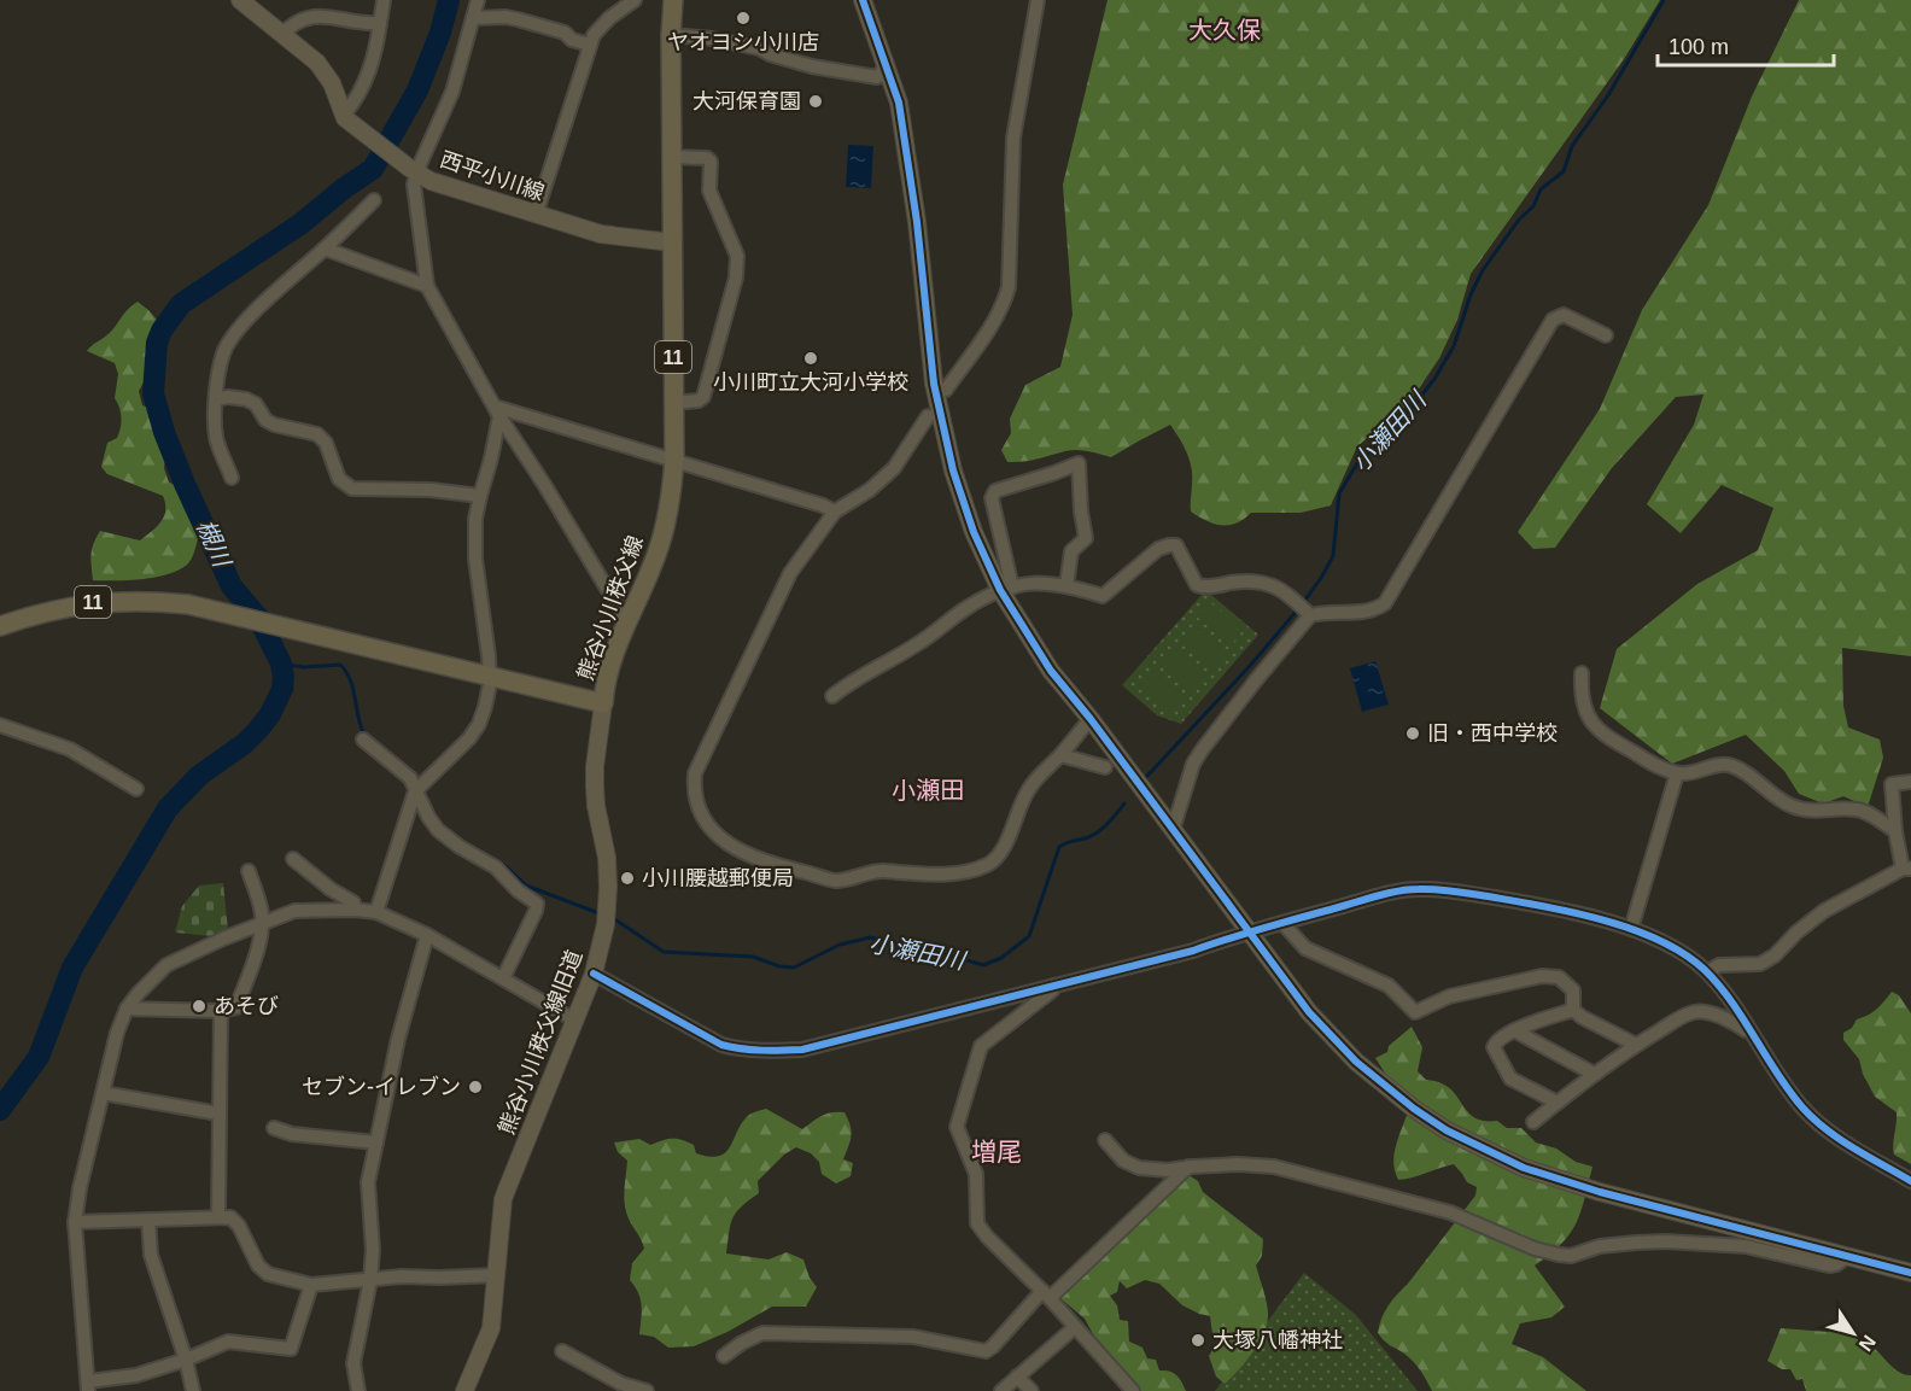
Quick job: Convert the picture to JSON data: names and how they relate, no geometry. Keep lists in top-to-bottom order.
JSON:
{
  "streets": {
    "main road": ["11", "熊谷小川秩父線"],
    "street": ["西平小川線", "熊谷小川秩父線旧道"]
  },
  "crossings": [
    ["西平小川線", "熊谷小川秩父線"],
    ["熊谷小川秩父線", "熊谷小川秩父線旧道"]
  ],
  "districts": ["大久保", "小瀬田", "増尾"],
  "water": ["小瀬田川", "槻川"],
  "places": [
    "ヤオヨシ小川店",
    "大河保育園",
    "小川町立大河小学校",
    "旧・西中学校",
    "小川腰越郵便局",
    "あそび",
    "セブン-イレブン",
    "大塚八幡神社"
  ],
  "scale_bar": "100 m",
  "north": "bottom right"
}
